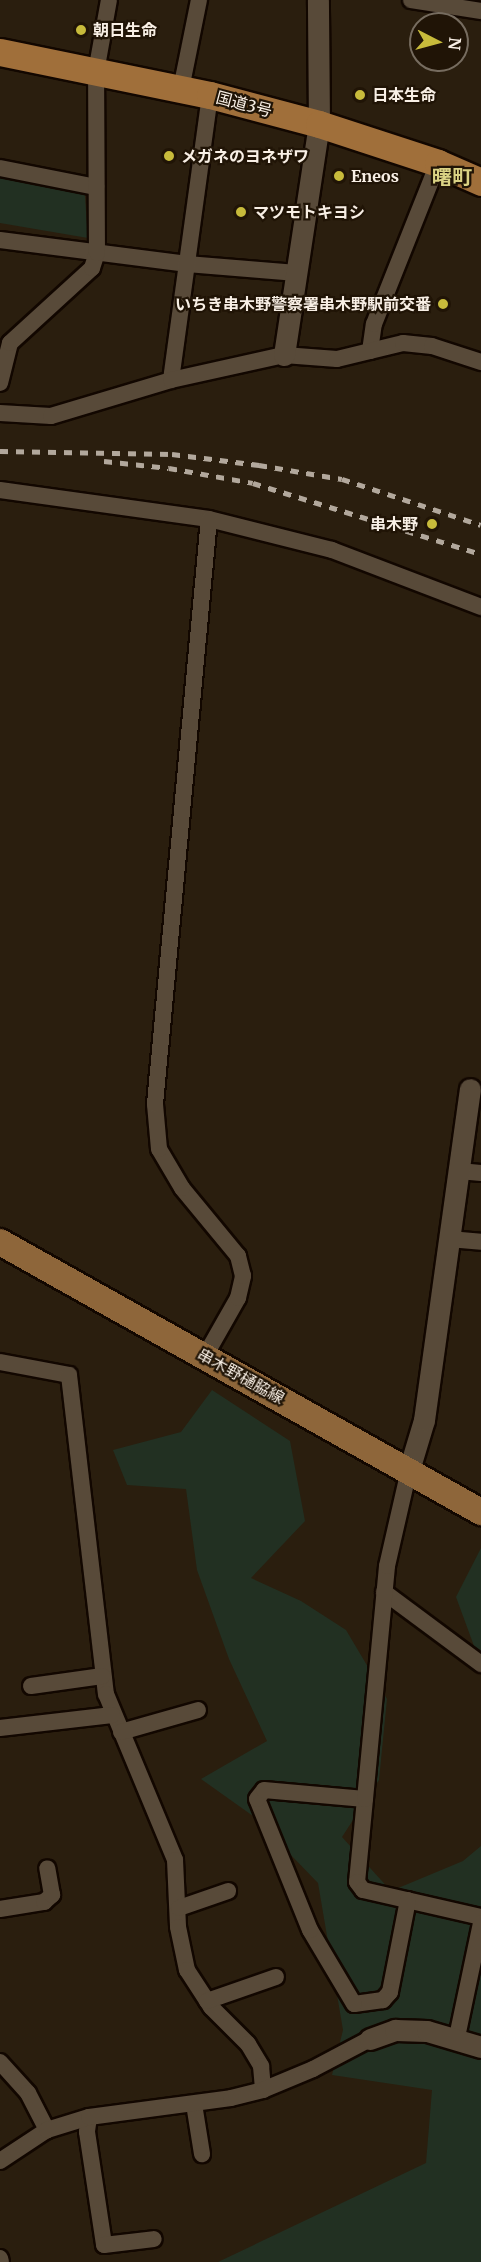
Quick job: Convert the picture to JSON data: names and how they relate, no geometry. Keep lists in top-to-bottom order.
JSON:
{
  "streets": {
    "highway": ["国道3号"],
    "main road": ["串木野樋脇線"]
  },
  "districts": ["曙町"],
  "places": [
    "朝日生命",
    "日本生命",
    "メガネのヨネザワ",
    "Eneos",
    "マツモトキヨシ",
    "いちき串木野警察署串木野駅前交番",
    "串木野"
  ],
  "north": "right"
}
